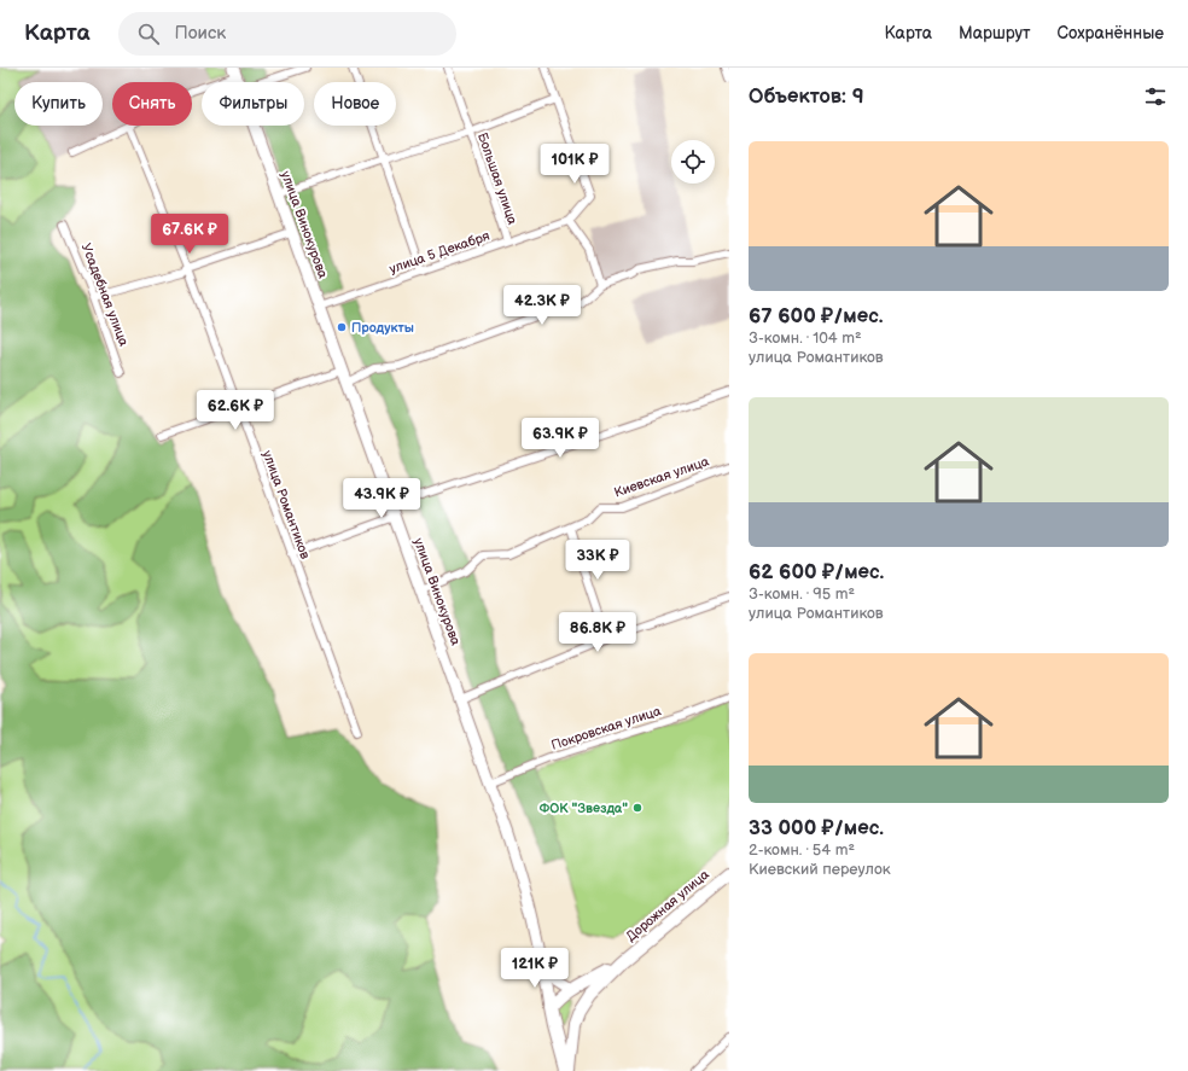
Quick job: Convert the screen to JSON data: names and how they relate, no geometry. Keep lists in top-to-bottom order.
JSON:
{
  "streets": {
    "main road": ["улица Винокурова", "Дорожная улица"],
    "street": [
      "Большая улица",
      "улица 5 Декабря",
      "Усадебная улица",
      "Киевская улица",
      "улица Романтиков",
      "Покровская улица"
    ]
  },
  "crossings": [
    ["Большая улица", "улица 5 Декабря"],
    ["улица Винокурова", "улица 5 Декабря"],
    ["улица Винокурова", "Киевская улица"],
    ["улица Винокурова", "Покровская улица"]
  ],
  "places": ["Продукты", "ФОК \"Звезда\""],
  "page": {
    "header": "Карта",
    "search": "Поиск",
    "nav": ["Карта", "Маршрут", "Сохранённые"],
    "heading": "Объектов: 9",
    "chip": [
      "Купить",
      "Снять",
      "Фильтры",
      "Новое"
    ],
    "list": [
      {
        "name": "67 600 ₽/мес.",
        "note": "3-комн. · 104 m² · улица Романтиков"
      },
      {
        "name": "62 600 ₽/мес.",
        "note": "3-комн. · 95 m² · улица Романтиков"
      },
      {
        "name": "33 000 ₽/мес.",
        "note": "2-комн. · 54 m² · Киевский переулок"
      }
    ],
    "price": [
      "101K ₽",
      "67.6K ₽",
      "42.3K ₽",
      "62.6K ₽",
      "63.9K ₽",
      "43.9K ₽",
      "33K ₽",
      "86.8K ₽",
      "121K ₽"
    ]
  }
}
